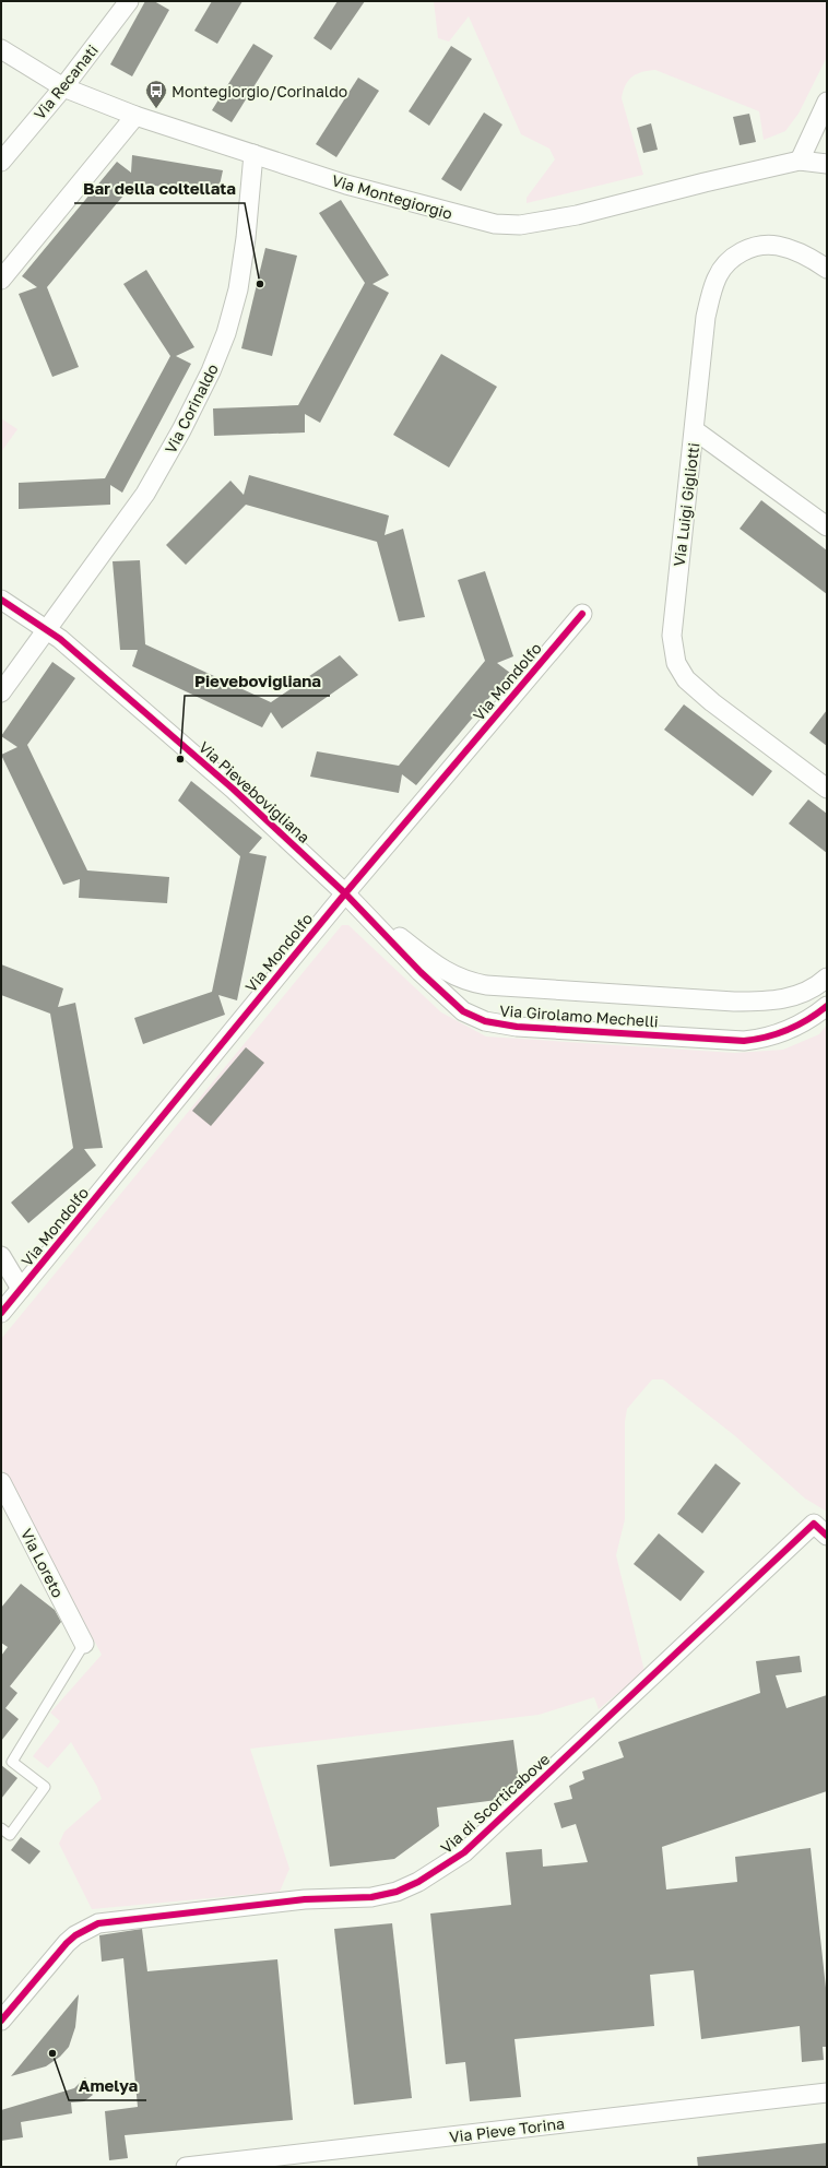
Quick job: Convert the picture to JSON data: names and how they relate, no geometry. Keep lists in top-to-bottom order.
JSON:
{
  "streets": {
    "street": [
      "Via Recanati",
      "Via Montegiorgio",
      "Via Corinaldo",
      "Via Luigi Gigliotti",
      "Via Mondolfo",
      "Via Pievebovigliana",
      "Via Girolamo Mechelli",
      "Via Loreto",
      "Via di Scorticabove",
      "Via Pieve Torina"
    ]
  },
  "crossings": [
    ["Via Recanati", "Via Montegiorgio"],
    ["Via Montegiorgio", "Via Corinaldo"],
    ["Via Corinaldo", "Via Pievebovigliana"],
    ["Via Mondolfo", "Via Pievebovigliana"],
    ["Via Mondolfo", "Via Girolamo Mechelli"],
    ["Via Pievebovigliana", "Via Girolamo Mechelli"]
  ],
  "places": {
    "bus stop": ["Montegiorgio/Corinaldo"],
    "other": ["Bar della coltellata", "Pievebovigliana", "Amelya"]
  }
}
